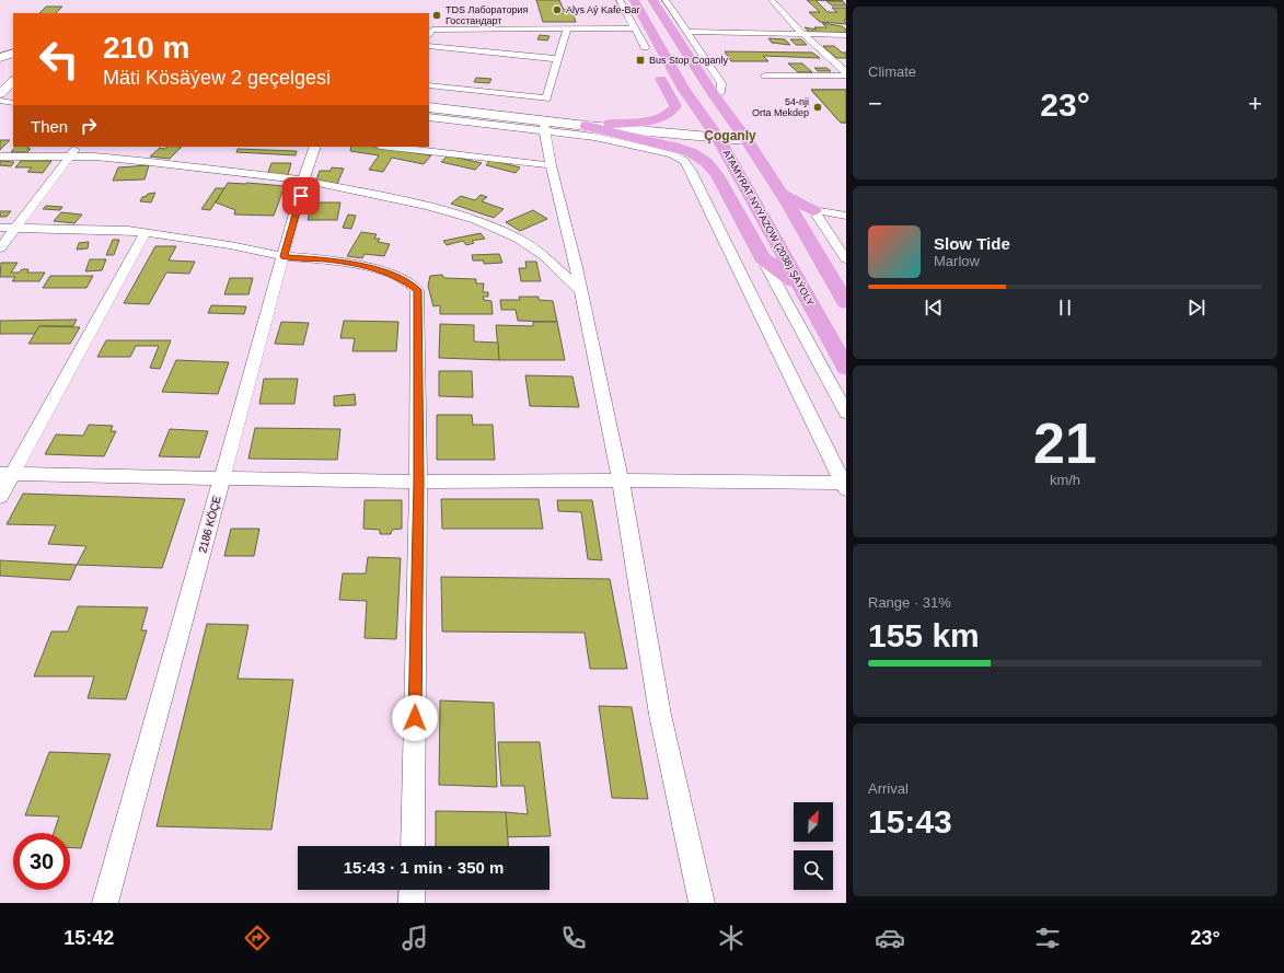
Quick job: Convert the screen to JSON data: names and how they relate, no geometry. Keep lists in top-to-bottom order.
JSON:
{
  "streets": {
    "main road": ["ATAMYRAT NYÝAZOW (2038) ŞAÝOLY"],
    "street": ["2186 KÖÇE"]
  },
  "districts": ["Çoganly"],
  "places": {
    "other": ["Alys Aý Kafe-Bar", "TDS Лаборатория Госстандарт", "54-nji Orta Mekdep"],
    "transit": ["Bus Stop Coganly"]
  },
  "north": "top right",
  "page": {
    "tile": [
      "Climate",
      ["21", "km/h"],
      ["Range · 31%", "155 km"],
      ["Arrival", "15:43"]
    ],
    "turn": ["210 m", "Mäti Kösäýew 2 geçelgesi"],
    "heat": ["−", "23°", "+"],
    "then": "Then",
    "song": ["Slow Tide", "Marlow"],
    "limit": "30",
    "trip": "15:43 · 1 min · 350 m",
    "tabs": ["15:42", "23°"]
  }
}
